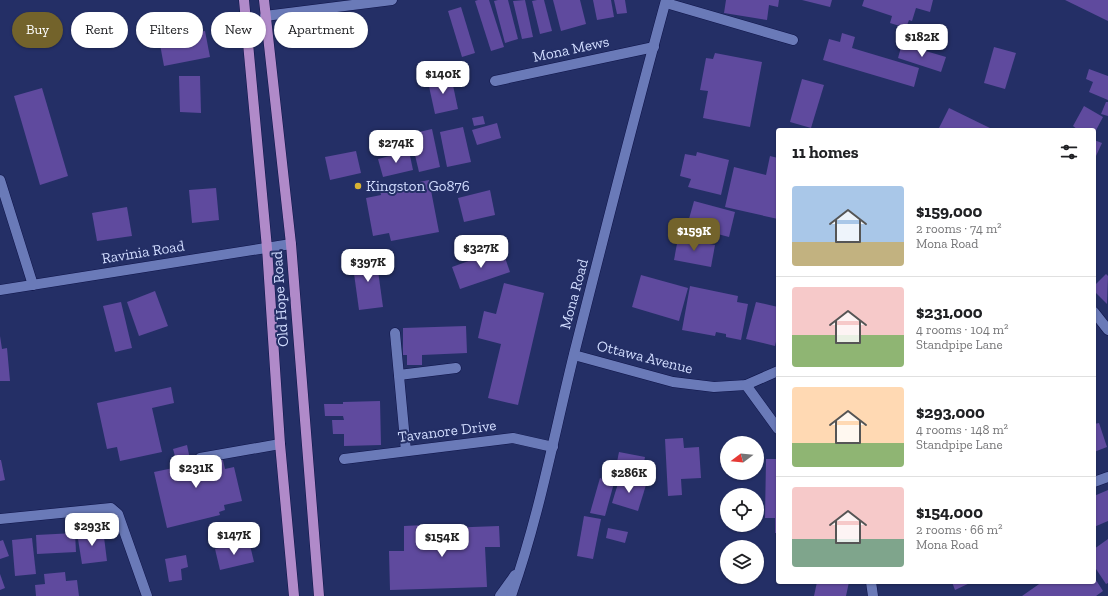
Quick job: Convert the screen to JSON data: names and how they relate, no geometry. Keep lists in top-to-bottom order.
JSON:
{
  "streets": {
    "main road": ["Old Hope Road"],
    "street": [
      "Mona Mews",
      "Ravinia Road",
      "Mona Road",
      "Ottawa Avenue",
      "Tavanore Drive"
    ]
  },
  "crossings": [
    ["Mona Mews", "Mona Road"],
    ["Ravinia Road", "Old Hope Road"],
    ["Mona Road", "Ottawa Avenue"],
    ["Mona Road", "Tavanore Drive"]
  ],
  "places": ["Kingston Go876"],
  "north": "left",
  "page": {
    "chip": [
      "Buy",
      "Rent",
      "Filters",
      "New",
      "Apartment"
    ],
    "price": [
      "$182K",
      "$140K",
      "$274K",
      "$159K",
      "$327K",
      "$397K",
      "$231K",
      "$286K",
      "$293K",
      "$147K",
      "$154K"
    ],
    "heading": "11 homes",
    "list": [
      {
        "name": "$159,000",
        "note": "2 rooms · 74 m² · Mona Road"
      },
      {
        "name": "$231,000",
        "note": "4 rooms · 104 m² · Standpipe Lane"
      },
      {
        "name": "$293,000",
        "note": "4 rooms · 148 m² · Standpipe Lane"
      },
      {
        "name": "$154,000",
        "note": "2 rooms · 66 m² · Mona Road"
      }
    ]
  }
}
